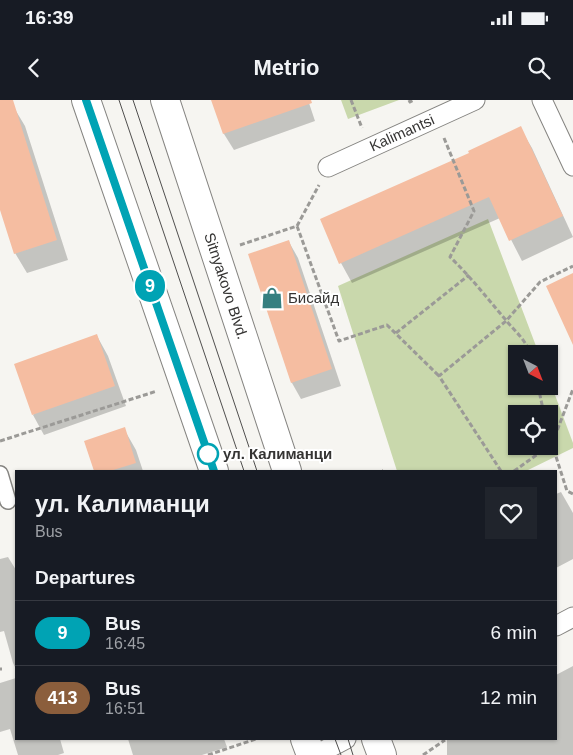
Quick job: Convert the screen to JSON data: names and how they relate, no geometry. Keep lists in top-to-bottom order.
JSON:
{
  "streets": {
    "main road": ["Sitnyakovo Blvd."],
    "street": ["Kalimantsi"]
  },
  "places": {
    "shop": ["Бисайд"],
    "other": ["ул. Калиманци"]
  },
  "lines": ["bus line 9"],
  "north": "bottom right",
  "page": {
    "status": "16:39",
    "header": "Metrio",
    "on_map": "9",
    "heading": [
      ["ул. Калиманци", "Bus"],
      "Departures"
    ],
    "list": [
      {
        "mark": "9",
        "name": "Bus",
        "note": "16:45",
        "value": "6 min"
      },
      {
        "mark": "413",
        "name": "Bus",
        "note": "16:51",
        "value": "12 min"
      }
    ]
  }
}
